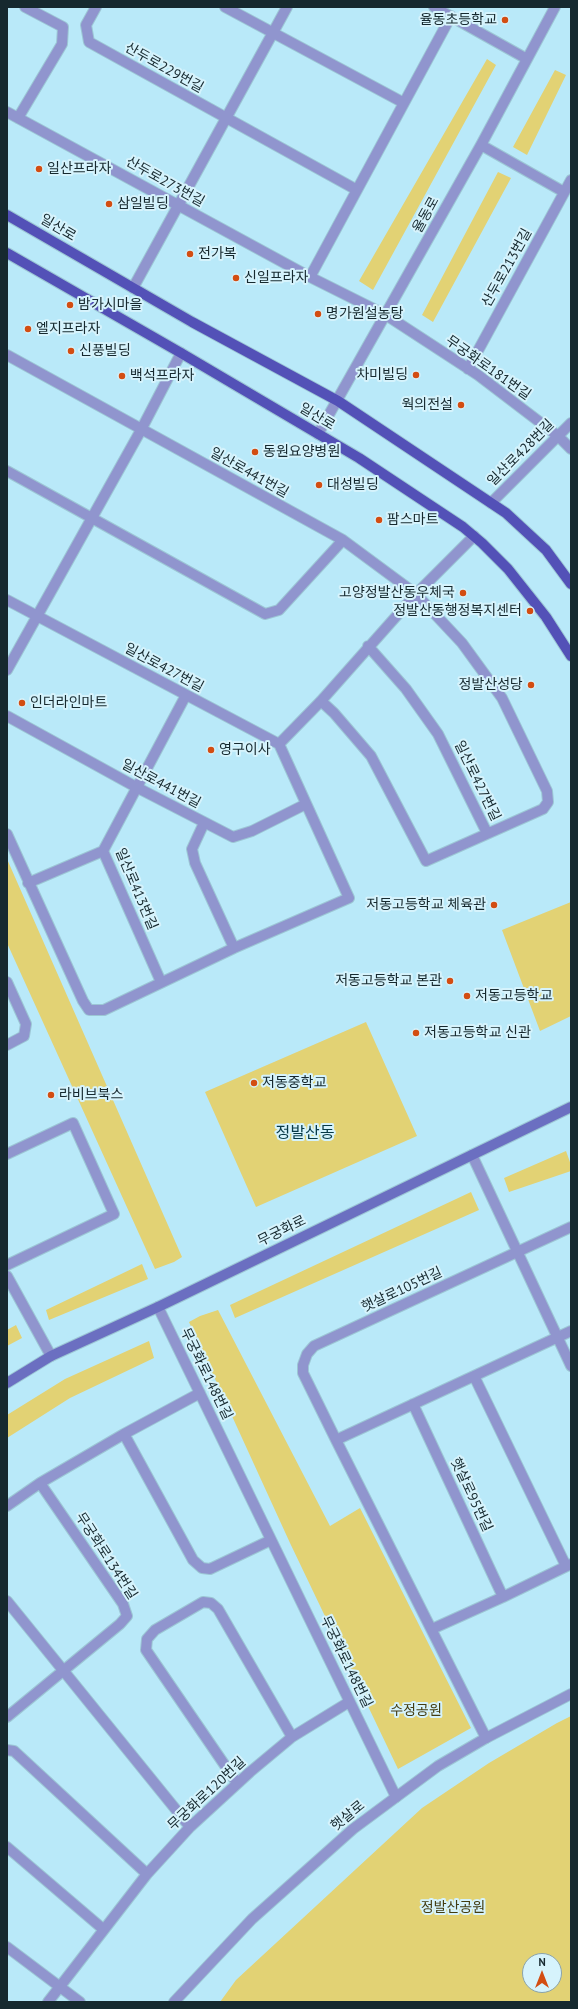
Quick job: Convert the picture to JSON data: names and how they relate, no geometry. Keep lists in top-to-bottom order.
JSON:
{
  "streets": {
    "main road": ["일산로", "무궁화로"],
    "street": [
      "산두로229번길",
      "산두로273번길",
      "율동로",
      "산두로213번길",
      "무궁화로181번길",
      "일산로428번길",
      "일산로441번길",
      "일산로427번길",
      "일산로413번길",
      "햇살로105번길",
      "무궁화로148번길",
      "햇살로95번길",
      "무궁화로134번길",
      "무궁화로120번길",
      "햇살로"
    ]
  },
  "crossings": [
    ["산두로273번길", "율동로"],
    ["산두로273번길", "무궁화로181번길"],
    ["율동로", "일산로"],
    ["율동로", "무궁화로181번길"],
    ["일산로", "일산로428번길"],
    ["산두로213번길", "무궁화로181번길"],
    ["무궁화로181번길", "일산로428번길"],
    ["일산로441번길", "일산로413번길"],
    ["일산로427번길", "일산로413번길"],
    ["무궁화로", "무궁화로148번길"],
    ["무궁화로148번길", "무궁화로120번길"],
    ["무궁화로148번길", "햇살로"]
  ],
  "districts": ["정발산동"],
  "parks": ["수정공원", "정발산공원"],
  "places": [
    "율동초등학교",
    "일산프라자",
    "삼일빌딩",
    "전가복",
    "신일프라자",
    "밤가시마을",
    "명가원설농탕",
    "엘지프라자",
    "신풍빌딩",
    "차미빌딩",
    "백석프라자",
    "웍의전설",
    "동원요양병원",
    "대성빌딩",
    "팜스마트",
    "고양정발산동우체국",
    "정발산동행정복지센터",
    "정발산성당",
    "인더라인마트",
    "영구이사",
    "저동고등학교 체육관",
    "저동고등학교 본관",
    "저동고등학교",
    "저동고등학교 신관",
    "저동중학교",
    "라비브북스"
  ],
  "north": "top"
}
